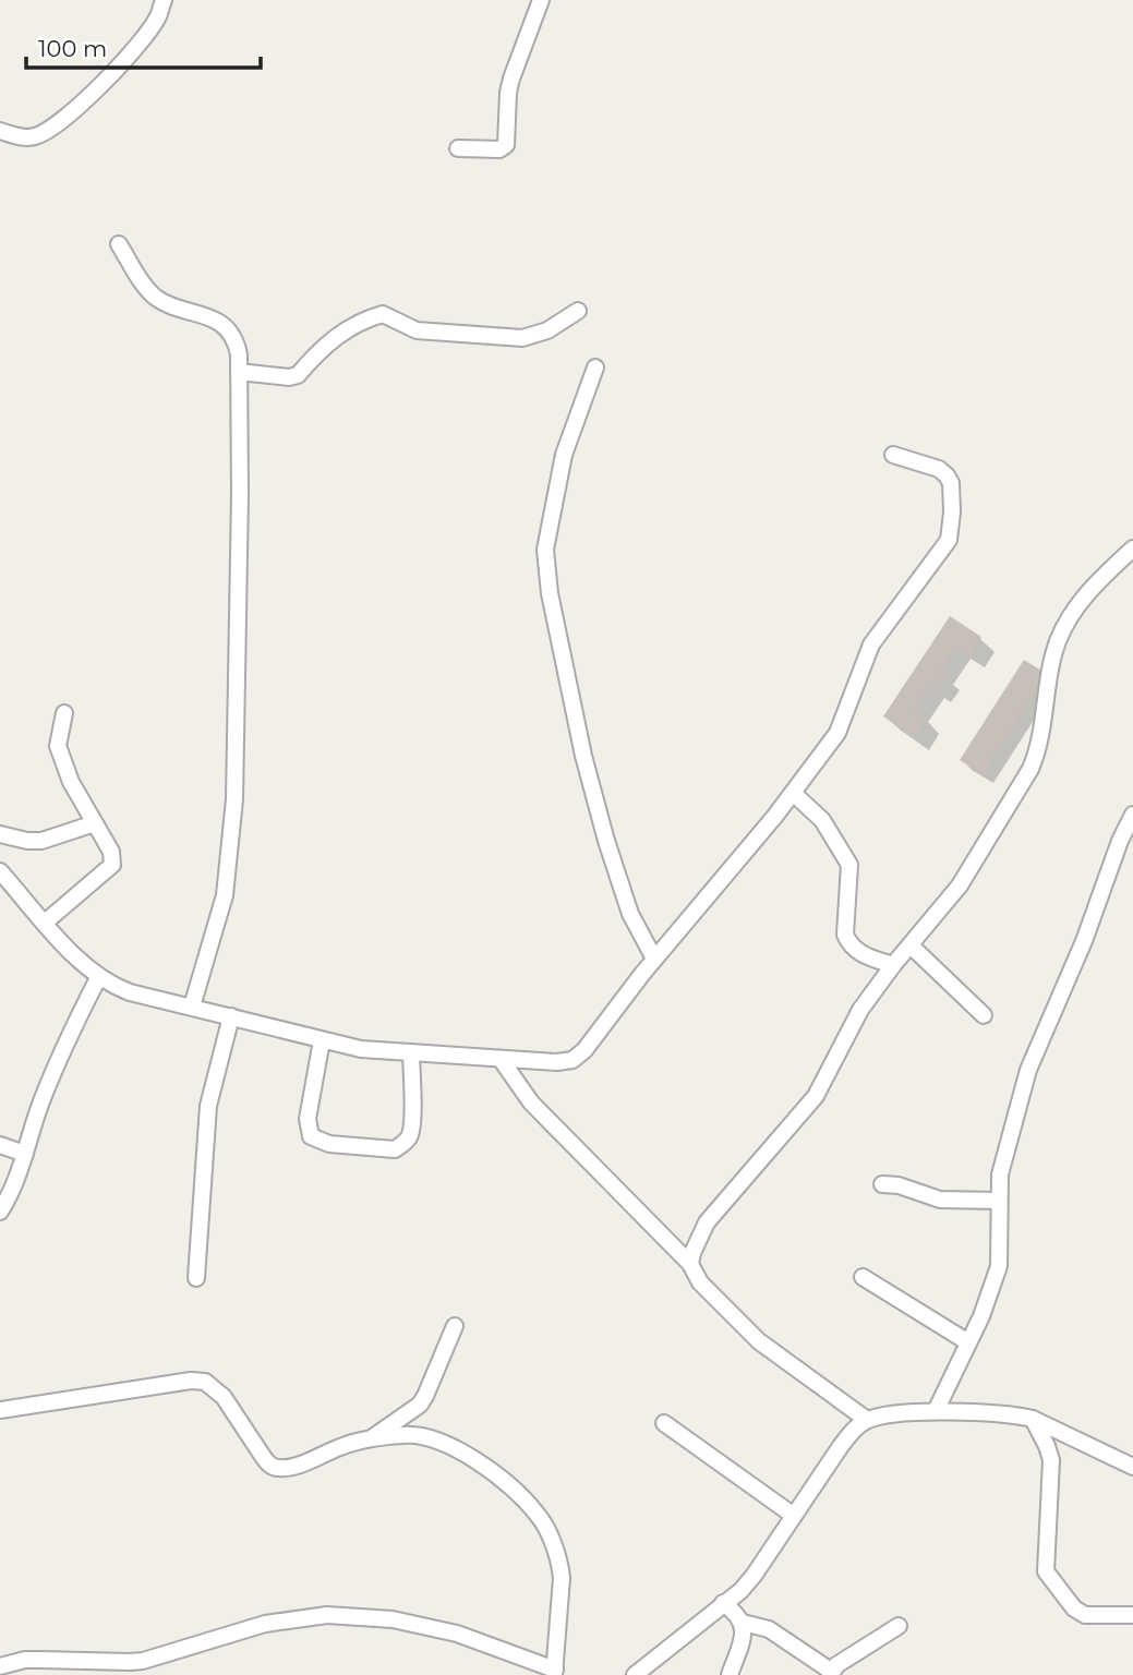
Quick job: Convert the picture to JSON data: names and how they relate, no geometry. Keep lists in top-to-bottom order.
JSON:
{
  "scale_bar": "100 m"
}
